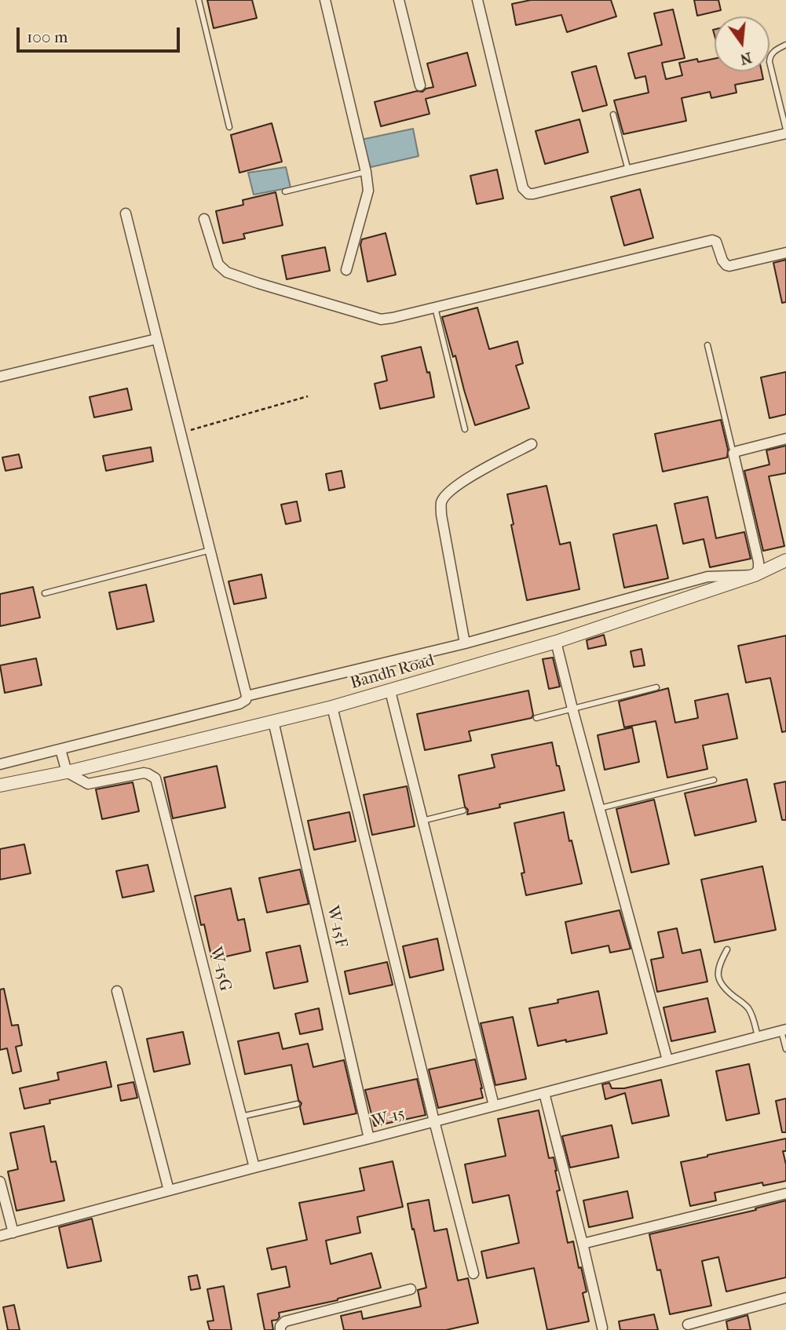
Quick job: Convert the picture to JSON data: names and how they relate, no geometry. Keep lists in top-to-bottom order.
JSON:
{
  "streets": {
    "street": [
      "Bandh Road",
      "W-15F",
      "W-15G",
      "W-15"
    ]
  },
  "crossings": [
    ["Bandh Road", "W-15F"],
    ["Bandh Road", "W-15G"],
    ["W-15F", "W-15"],
    ["W-15G", "W-15"]
  ],
  "scale_bar": "100 m",
  "north": "bottom"
}
